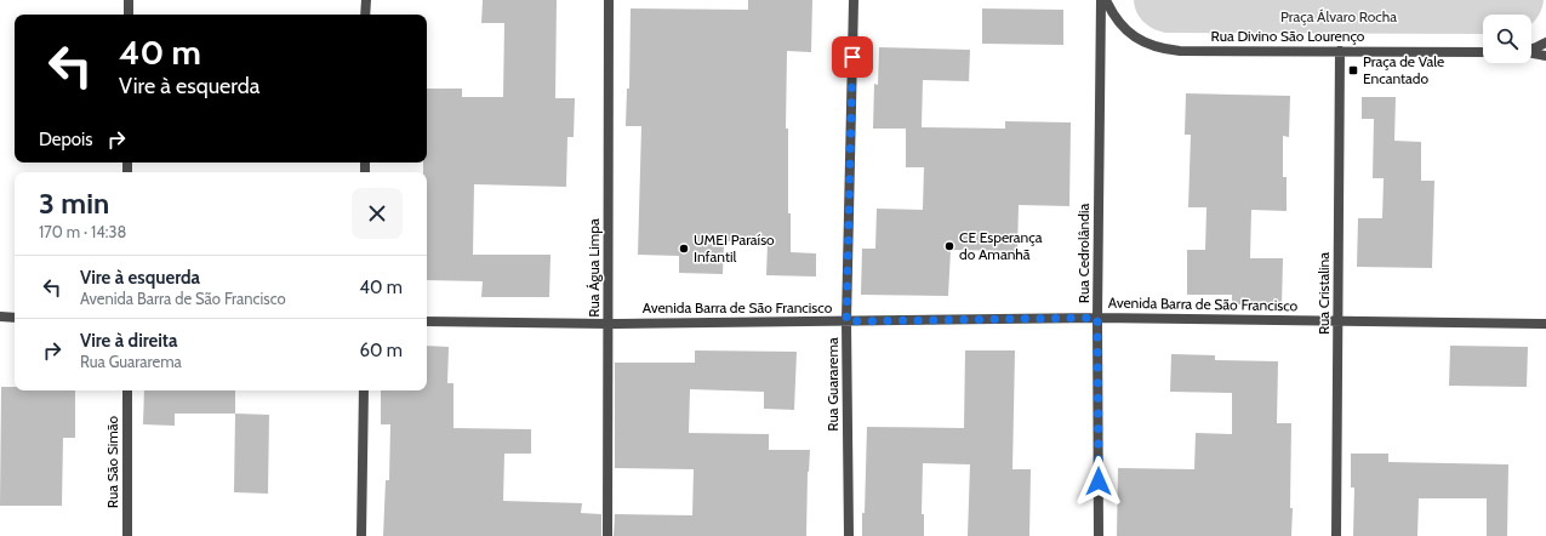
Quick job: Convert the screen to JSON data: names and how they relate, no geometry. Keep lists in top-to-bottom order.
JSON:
{
  "streets": {
    "street": [
      "Rua Divino São Lourenço",
      "Rua Cedrolândia",
      "Rua Água Limpa",
      "Rua Cristalina",
      "Avenida Barra de São Francisco",
      "Rua Guararema",
      "Rua São Simão"
    ]
  },
  "crossings": [
    ["Rua Divino São Lourenço", "Rua Cristalina"],
    ["Rua Cedrolândia", "Avenida Barra de São Francisco"],
    ["Rua Água Limpa", "Avenida Barra de São Francisco"],
    ["Rua Cristalina", "Avenida Barra de São Francisco"],
    ["Avenida Barra de São Francisco", "Rua Guararema"]
  ],
  "parks": ["Praça Álvaro Rocha"],
  "places": {
    "transit": ["Praça de Vale Encantado"],
    "other": ["CE Esperança do Amanhã", "UMEI Paraíso Infantil"]
  },
  "page": {
    "turn": ["40 m", "Vire à esquerda"],
    "then": "Depois",
    "heading": ["3 min", "170 m · 14:38"],
    "list": [
      {
        "name": "Vire à esquerda",
        "note": "Avenida Barra de São Francisco",
        "value": "40 m"
      },
      {
        "name": "Vire à direita",
        "note": "Rua Guararema",
        "value": "60 m"
      }
    ]
  }
}
